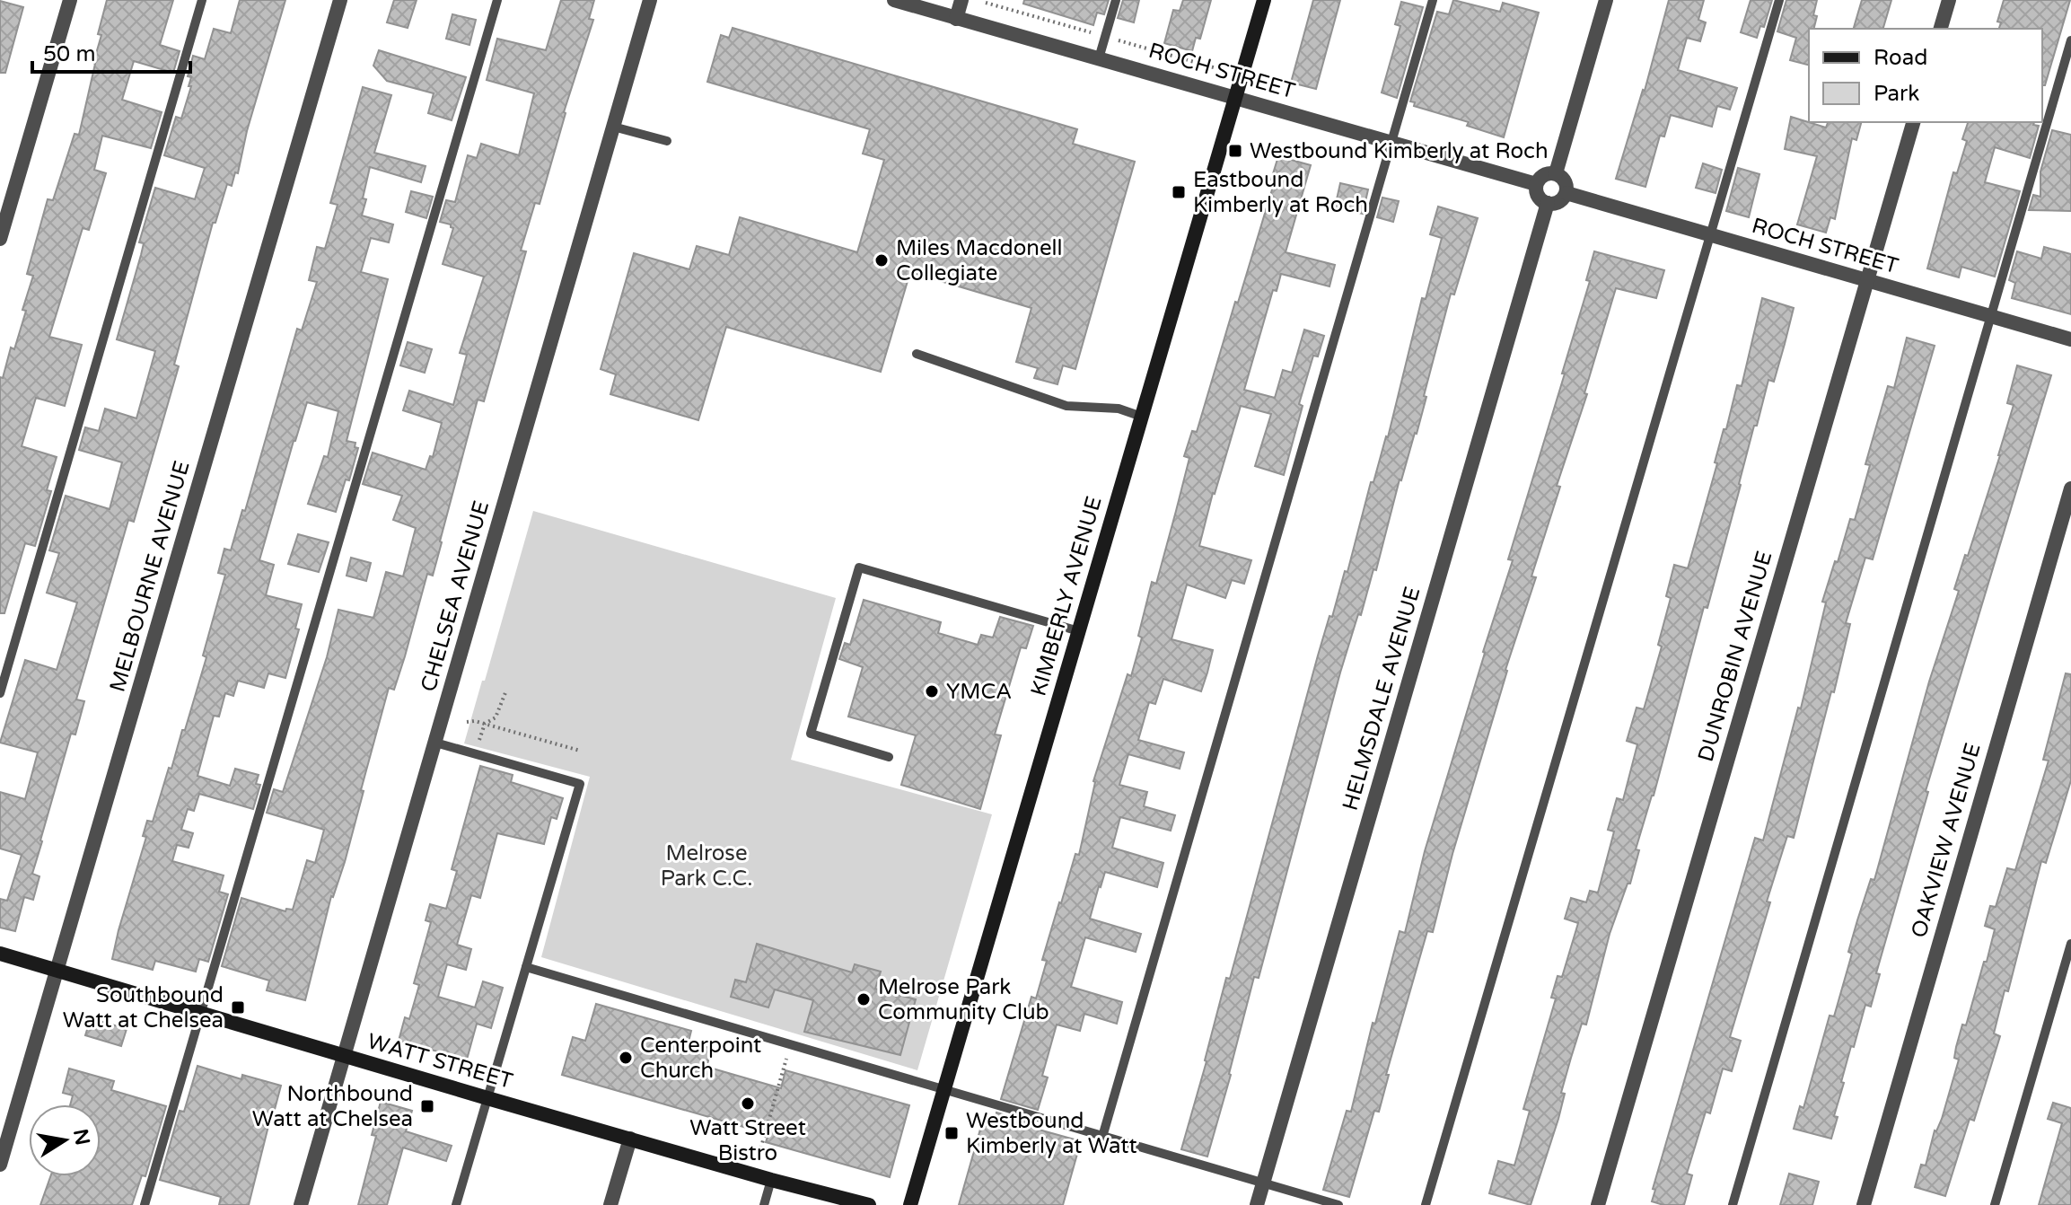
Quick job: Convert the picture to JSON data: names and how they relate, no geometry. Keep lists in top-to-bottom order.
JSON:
{
  "streets": {
    "street": [
      "ROCH STREET",
      "MELBOURNE AVENUE",
      "CHELSEA AVENUE",
      "KIMBERLY AVENUE",
      "DUNROBIN AVENUE",
      "HELMSDALE AVENUE",
      "OAKVIEW AVENUE",
      "WATT STREET"
    ]
  },
  "crossings": [
    ["ROCH STREET", "KIMBERLY AVENUE"],
    ["ROCH STREET", "DUNROBIN AVENUE"],
    ["ROCH STREET", "HELMSDALE AVENUE"],
    ["MELBOURNE AVENUE", "WATT STREET"],
    ["CHELSEA AVENUE", "WATT STREET"]
  ],
  "parks": ["Melrose Park C.C."],
  "places": {
    "transit": [
      "Westbound Kimberly at Roch",
      "Eastbound Kimberly at Roch",
      "Southbound Watt at Chelsea",
      "Northbound Watt at Chelsea",
      "Westbound Kimberly at Watt"
    ],
    "other": [
      "Miles Macdonell Collegiate",
      "YMCA",
      "Melrose Park Community Club",
      "Centerpoint Church",
      "Watt Street Bistro"
    ]
  },
  "legend": ["Road", "Park"],
  "scale_bar": "50 m",
  "north": "right"
}
